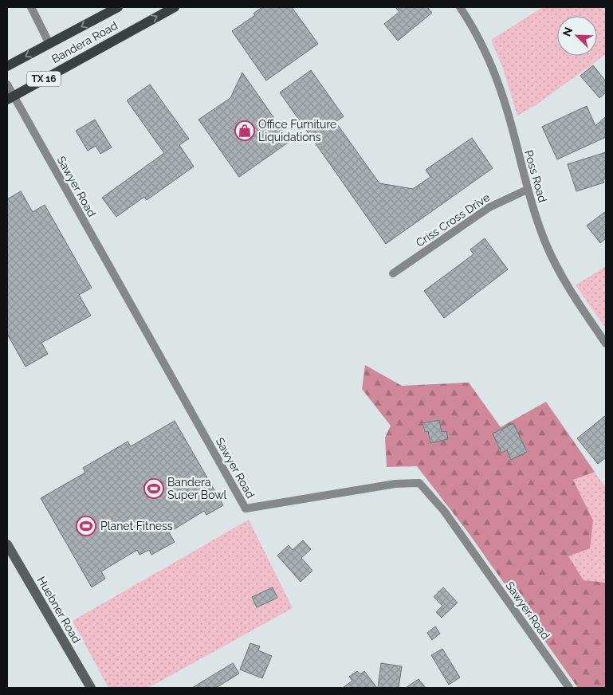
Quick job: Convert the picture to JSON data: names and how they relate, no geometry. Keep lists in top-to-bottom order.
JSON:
{
  "streets": {
    "main road": ["Bandera Road", "TX 16"],
    "street": [
      "Poss Road",
      "Sawyer Road",
      "Criss Cross Drive",
      "Huebner Road"
    ]
  },
  "crossings": [
    ["Bandera Road", "Sawyer Road"],
    ["Poss Road", "Criss Cross Drive"]
  ],
  "places": {
    "shop": ["Office Furniture Liquidations"],
    "sports": ["Bandera Super Bowl", "Planet Fitness"]
  },
  "north": "top left"
}
